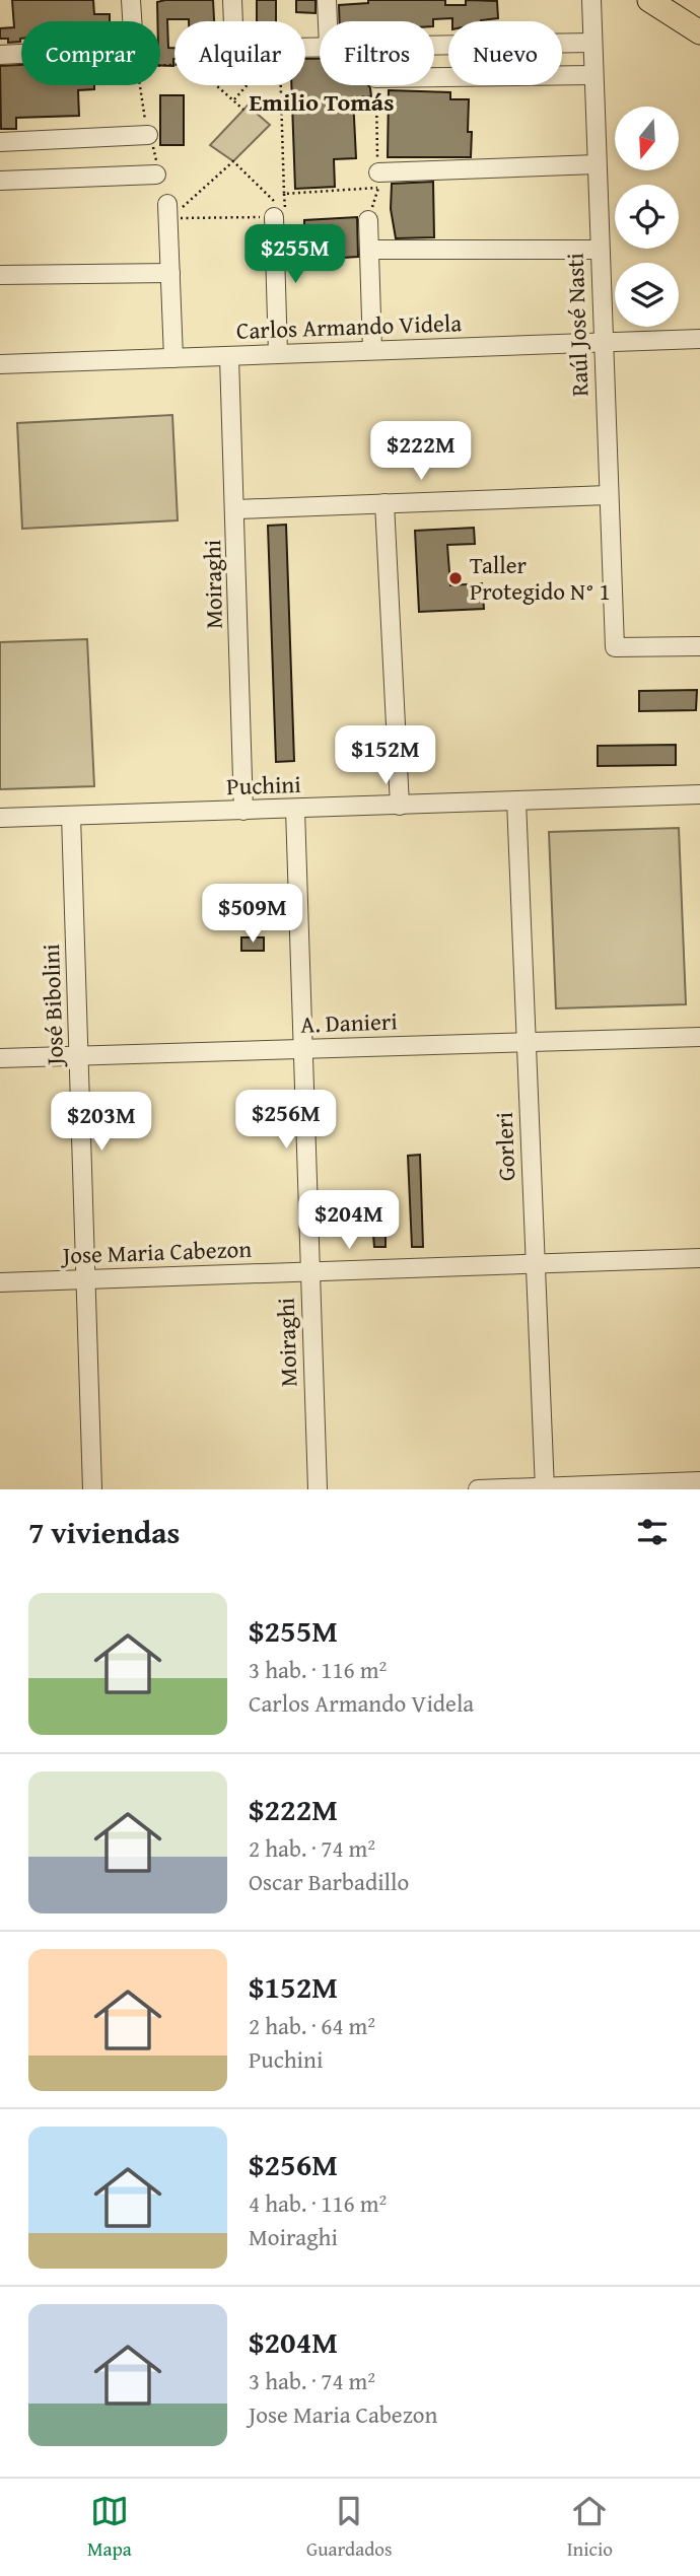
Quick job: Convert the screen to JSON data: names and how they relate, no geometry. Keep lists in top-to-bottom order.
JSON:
{
  "streets": {
    "street": [
      "Raúl José Nasti",
      "Carlos Armando Videla",
      "Moiraghi",
      "Puchini",
      "José Bibolini",
      "A. Danieri",
      "Gorleri",
      "Jose Maria Cabezon"
    ]
  },
  "crossings": [
    ["Raúl José Nasti", "Carlos Armando Videla"],
    ["Carlos Armando Videla", "Moiraghi"],
    ["Moiraghi", "Puchini"],
    ["Moiraghi", "A. Danieri"],
    ["Moiraghi", "Jose Maria Cabezon"],
    ["Puchini", "José Bibolini"],
    ["Puchini", "Gorleri"],
    ["José Bibolini", "A. Danieri"],
    ["José Bibolini", "Jose Maria Cabezon"],
    ["A. Danieri", "Gorleri"],
    ["Gorleri", "Jose Maria Cabezon"]
  ],
  "districts": ["Emilio Tomás"],
  "places": ["Taller Protegido N° 1"],
  "north": "bottom",
  "page": {
    "chip": [
      "Comprar",
      "Alquilar",
      "Filtros",
      "Nuevo"
    ],
    "price": [
      "$255M",
      "$222M",
      "$152M",
      "$509M",
      "$256M",
      "$203M",
      "$204M"
    ],
    "heading": "7 viviendas",
    "list": [
      {
        "name": "$255M",
        "note": "3 hab. · 116 m² · Carlos Armando Videla"
      },
      {
        "name": "$222M",
        "note": "2 hab. · 74 m² · Oscar Barbadillo"
      },
      {
        "name": "$152M",
        "note": "2 hab. · 64 m² · Puchini"
      },
      {
        "name": "$256M",
        "note": "4 hab. · 116 m² · Moiraghi"
      },
      {
        "name": "$204M",
        "note": "3 hab. · 74 m² · Jose Maria Cabezon"
      }
    ],
    "tabs": ["Mapa", "Guardados", "Inicio"]
  }
}
